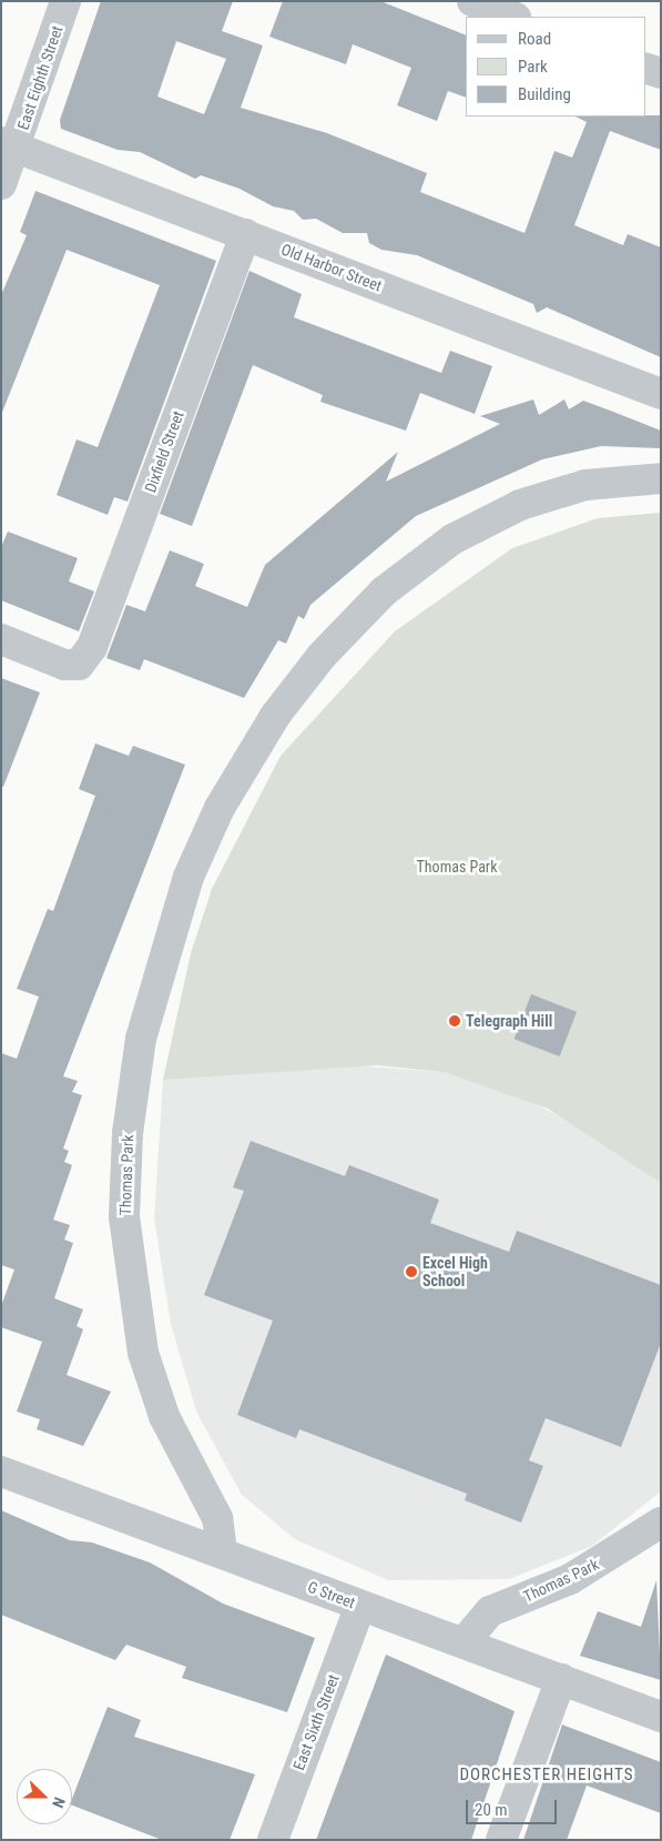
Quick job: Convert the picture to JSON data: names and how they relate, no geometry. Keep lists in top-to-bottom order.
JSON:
{
  "streets": {
    "street": [
      "East Eighth Street",
      "Old Harbor Street",
      "Dixfield Street",
      "Thomas Park",
      "G Street",
      "East Sixth Street"
    ]
  },
  "crossings": [
    ["East Eighth Street", "Old Harbor Street"],
    ["Old Harbor Street", "Dixfield Street"],
    ["Thomas Park", "G Street"],
    ["G Street", "East Sixth Street"]
  ],
  "districts": ["DORCHESTER HEIGHTS"],
  "parks": ["Thomas Park"],
  "places": ["Telegraph Hill", "Excel High School"],
  "legend": ["Road", "Park", "Building"],
  "scale_bar": "20 m",
  "north": "right"
}
